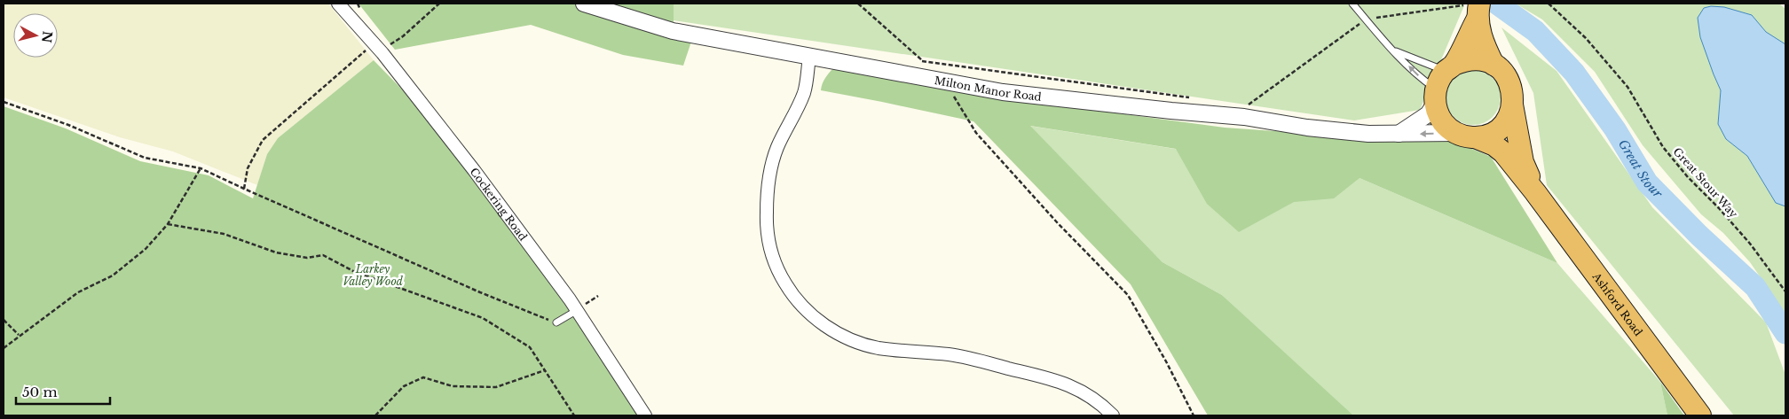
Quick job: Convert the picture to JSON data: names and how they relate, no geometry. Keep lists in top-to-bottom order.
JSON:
{
  "streets": {
    "highway": ["Ashford Road"],
    "street": ["Milton Manor Road", "Cockering Road"],
    "path": ["Great Stour Way"]
  },
  "crossings": [
    ["Milton Manor Road", "Ashford Road"]
  ],
  "water": ["Great Stour"],
  "parks": ["Larkey Valley Wood"],
  "scale_bar": "50 m",
  "north": "right"
}
